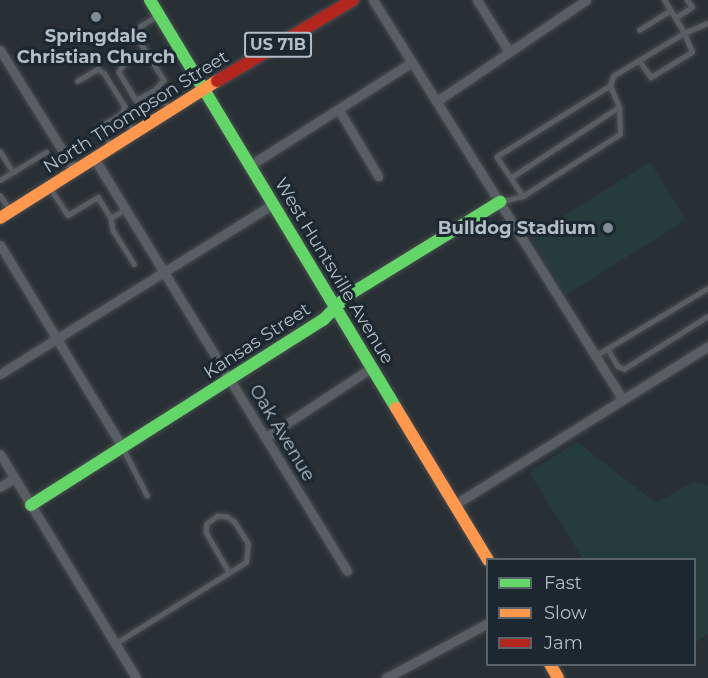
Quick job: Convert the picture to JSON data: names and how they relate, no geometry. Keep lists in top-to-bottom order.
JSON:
{
  "streets": {
    "main road": [
      "US 71B",
      "North Thompson Street",
      "West Huntsville Avenue",
      "Kansas Street"
    ],
    "street": ["Oak Avenue"]
  },
  "crossings": [
    ["North Thompson Street", "West Huntsville Avenue"],
    ["North Thompson Street", "Oak Avenue"],
    ["West Huntsville Avenue", "Kansas Street"],
    ["Kansas Street", "Oak Avenue"]
  ],
  "places": ["Springdale Christian Church", "Bulldog Stadium"],
  "legend": ["Fast", "Slow", "Jam"]
}
